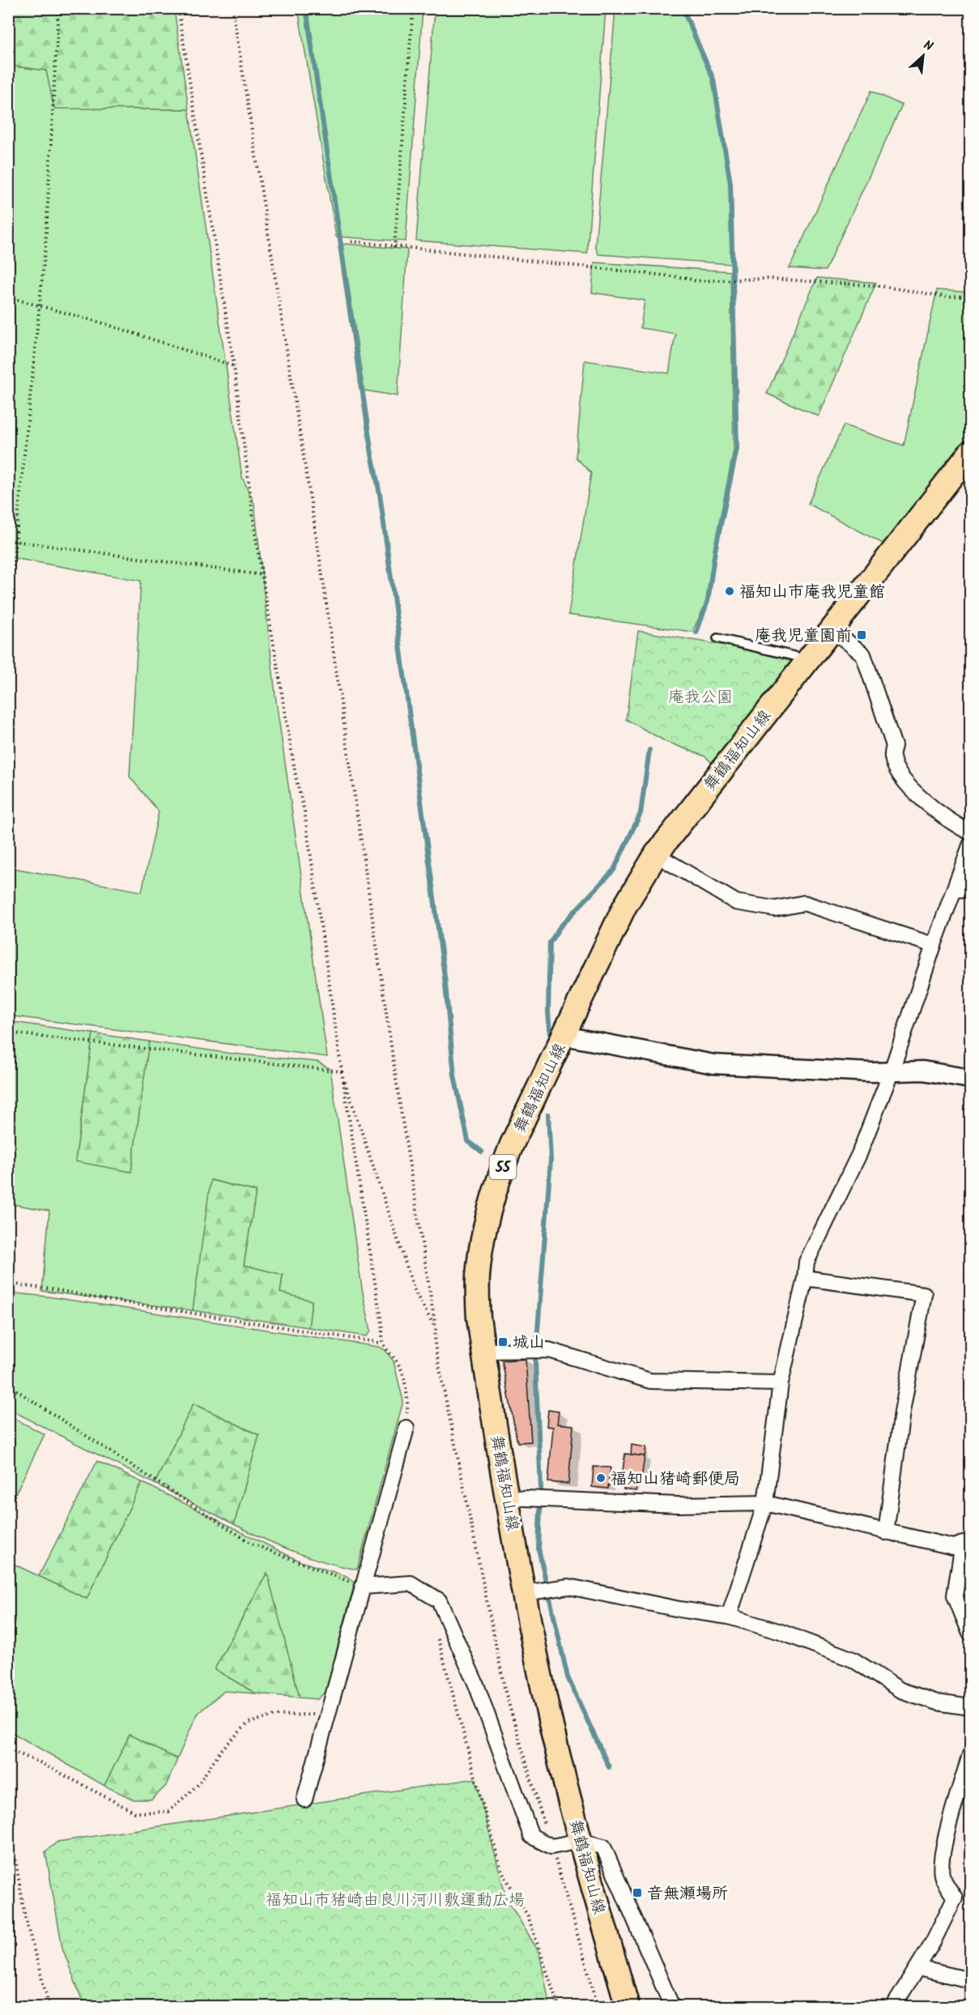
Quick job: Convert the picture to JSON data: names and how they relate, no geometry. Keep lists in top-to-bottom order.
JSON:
{
  "streets": {
    "main road": ["舞鶴福知山線", "55"]
  },
  "parks": ["庵我公園", "福知山市猪崎由良川河川敷運動広場"],
  "places": {
    "other": ["福知山市庵我児童館", "福知山猪崎郵便局"],
    "transit": ["庵我児童園前", "城山", "音無瀬場所"]
  },
  "north": "top right"
}
